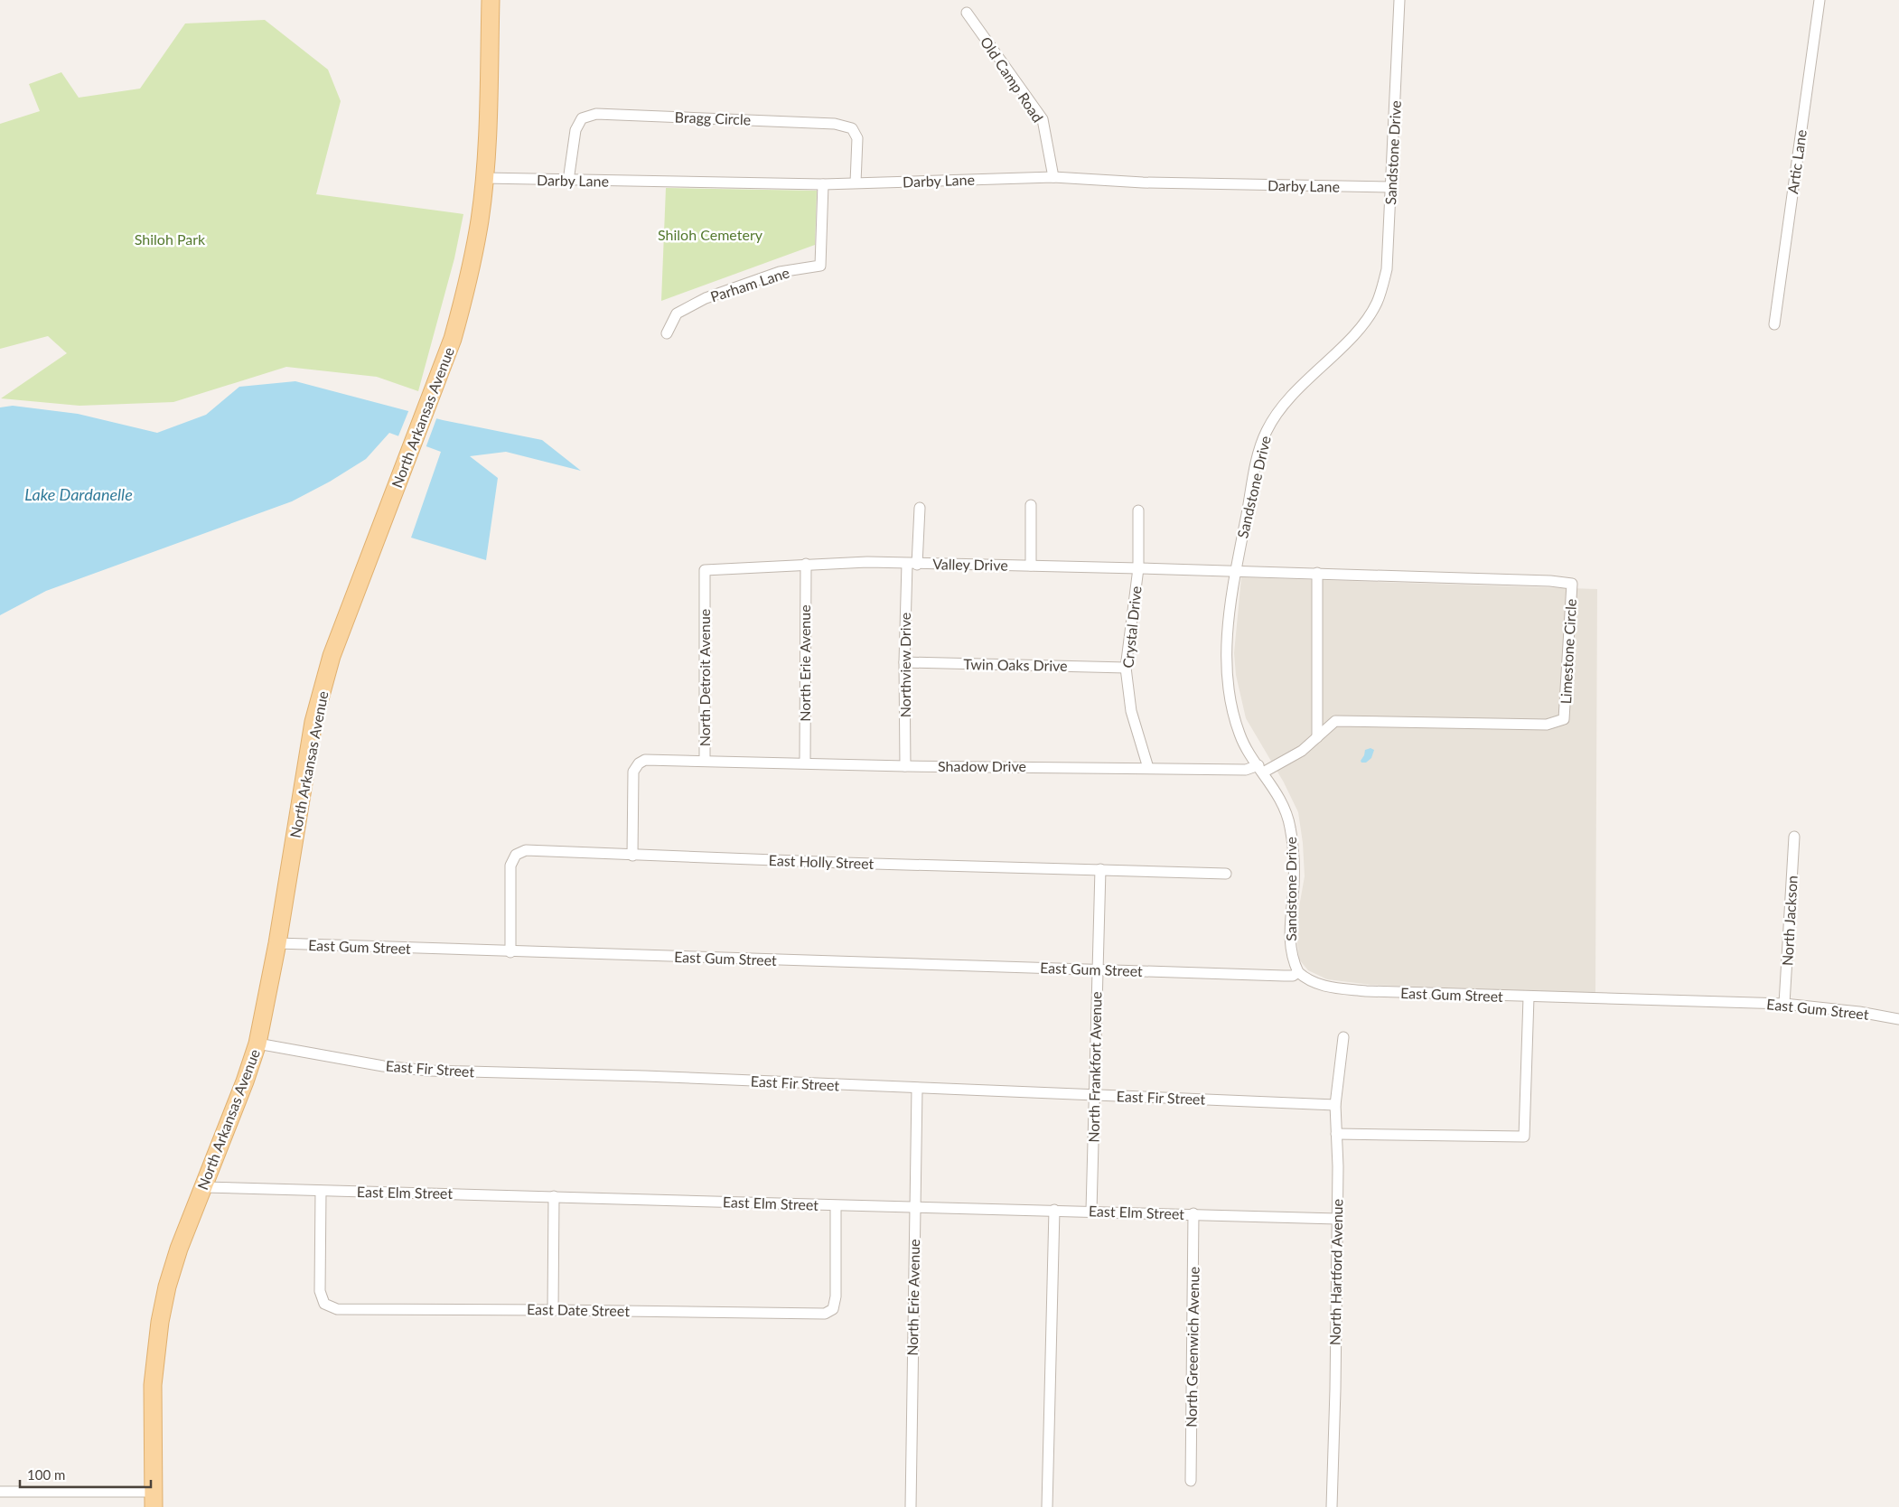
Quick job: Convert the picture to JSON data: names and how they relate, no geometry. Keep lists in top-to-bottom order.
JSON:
{
  "streets": {
    "main road": ["North Arkansas Avenue"],
    "street": [
      "Old Camp Road",
      "Bragg Circle",
      "Sandstone Drive",
      "Artic Lane",
      "Darby Lane",
      "Parham Lane",
      "Valley Drive",
      "Crystal Drive",
      "Limestone Circle",
      "North Erie Avenue",
      "Northview Drive",
      "Twin Oaks Drive",
      "North Detroit Avenue",
      "Shadow Drive",
      "East Holly Street",
      "North Jackson",
      "East Gum Street",
      "North Frankfort Avenue",
      "East Fir Street",
      "East Elm Street",
      "North Hartford Avenue",
      "East Date Street",
      "North Greenwich Avenue"
    ]
  },
  "crossings": [
    ["Old Camp Road", "Darby Lane"],
    ["Bragg Circle", "Darby Lane"],
    ["Sandstone Drive", "Darby Lane"],
    ["Sandstone Drive", "Valley Drive"],
    ["Sandstone Drive", "Limestone Circle"],
    ["Sandstone Drive", "Shadow Drive"],
    ["Sandstone Drive", "East Gum Street"],
    ["Darby Lane", "Parham Lane"],
    ["Darby Lane", "North Arkansas Avenue"],
    ["North Arkansas Avenue", "East Gum Street"],
    ["North Arkansas Avenue", "East Fir Street"],
    ["North Arkansas Avenue", "East Elm Street"],
    ["Valley Drive", "Crystal Drive"],
    ["Valley Drive", "Limestone Circle"],
    ["Valley Drive", "North Erie Avenue"],
    ["Valley Drive", "Northview Drive"],
    ["Valley Drive", "North Detroit Avenue"],
    ["Crystal Drive", "Twin Oaks Drive"],
    ["Crystal Drive", "Shadow Drive"],
    ["Limestone Circle", "Shadow Drive"],
    ["North Erie Avenue", "Shadow Drive"],
    ["North Erie Avenue", "East Fir Street"],
    ["North Erie Avenue", "East Elm Street"],
    ["Northview Drive", "Twin Oaks Drive"],
    ["Northview Drive", "Shadow Drive"],
    ["North Detroit Avenue", "Shadow Drive"],
    ["North Detroit Avenue", "East Holly Street"],
    ["East Holly Street", "East Gum Street"],
    ["East Holly Street", "North Frankfort Avenue"],
    ["North Jackson", "East Gum Street"],
    ["East Gum Street", "North Frankfort Avenue"],
    ["North Frankfort Avenue", "East Fir Street"],
    ["North Frankfort Avenue", "East Elm Street"],
    ["East Fir Street", "North Hartford Avenue"],
    ["East Elm Street", "North Hartford Avenue"],
    ["East Elm Street", "East Date Street"],
    ["East Elm Street", "North Greenwich Avenue"]
  ],
  "water": ["Lake Dardanelle"],
  "parks": ["Shiloh Cemetery", "Shiloh Park"],
  "scale_bar": "100 m"
}
